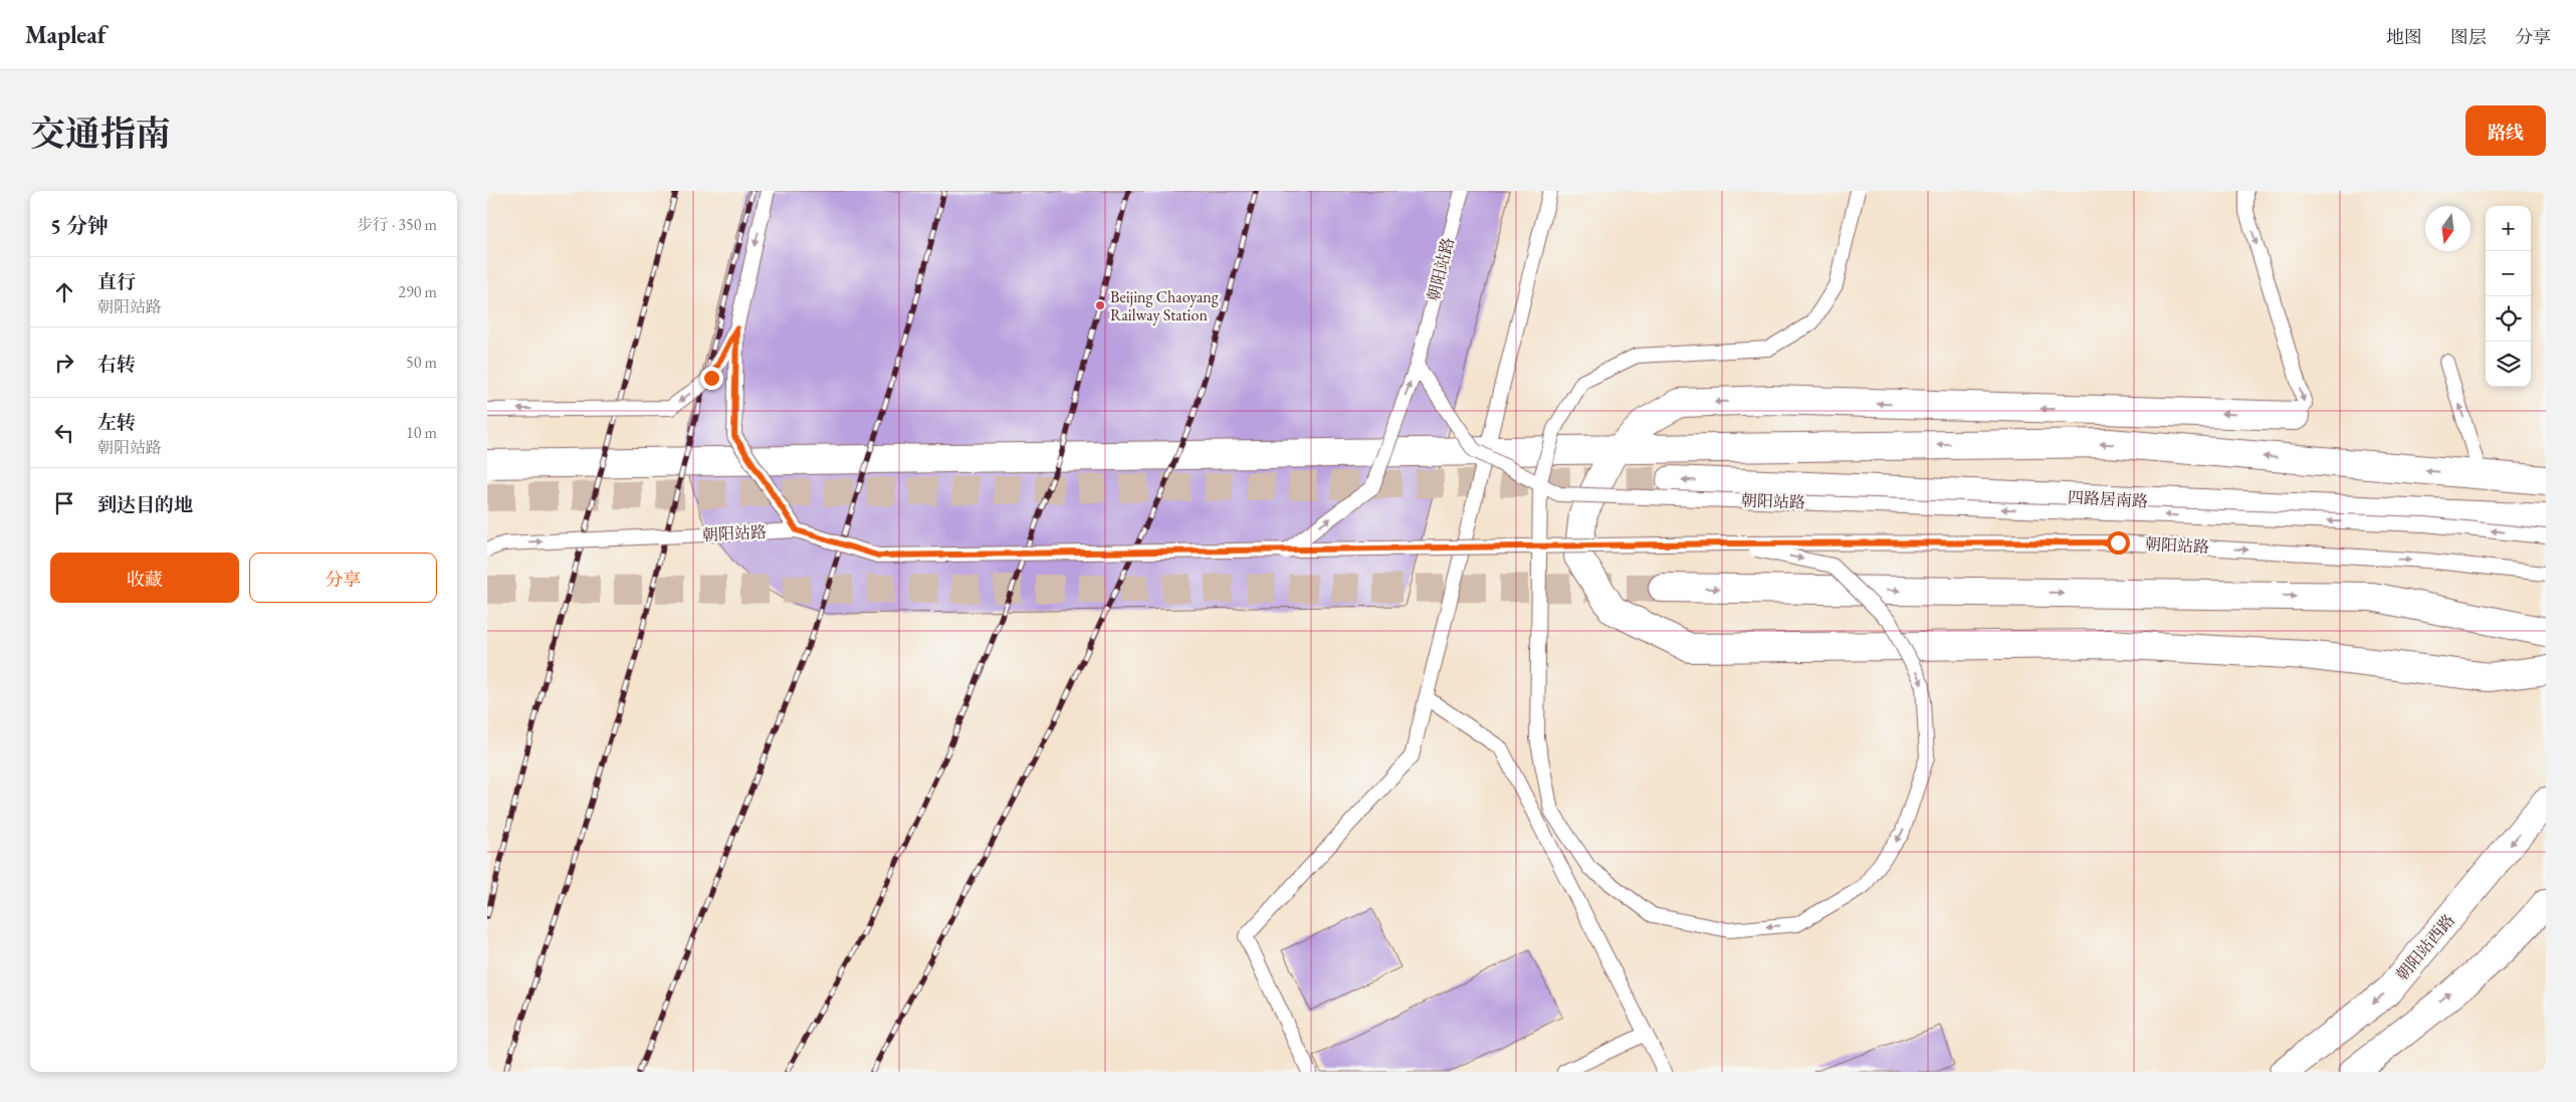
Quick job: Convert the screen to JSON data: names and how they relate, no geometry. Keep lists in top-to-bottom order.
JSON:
{
  "streets": {
    "street": ["四路居南路", "朝阳站西路"],
    "lane": ["朝阳站路"]
  },
  "places": ["Beijing Chaoyang Railway Station"],
  "north": "bottom",
  "page": {
    "header": "Mapleaf",
    "nav": ["地图", "图层", "分享"],
    "title": "交通指南",
    "buttons": [
      "路线",
      ["收藏", "分享"]
    ],
    "heading": ["5 分钟", "步行 · 350 m"],
    "map_buttons": ["+", "−"],
    "list": [
      ["直行", "朝阳站路", "290 m"],
      ["右转", "50 m"],
      ["左转", "朝阳站路", "10 m"],
      "到达目的地"
    ]
  }
}
